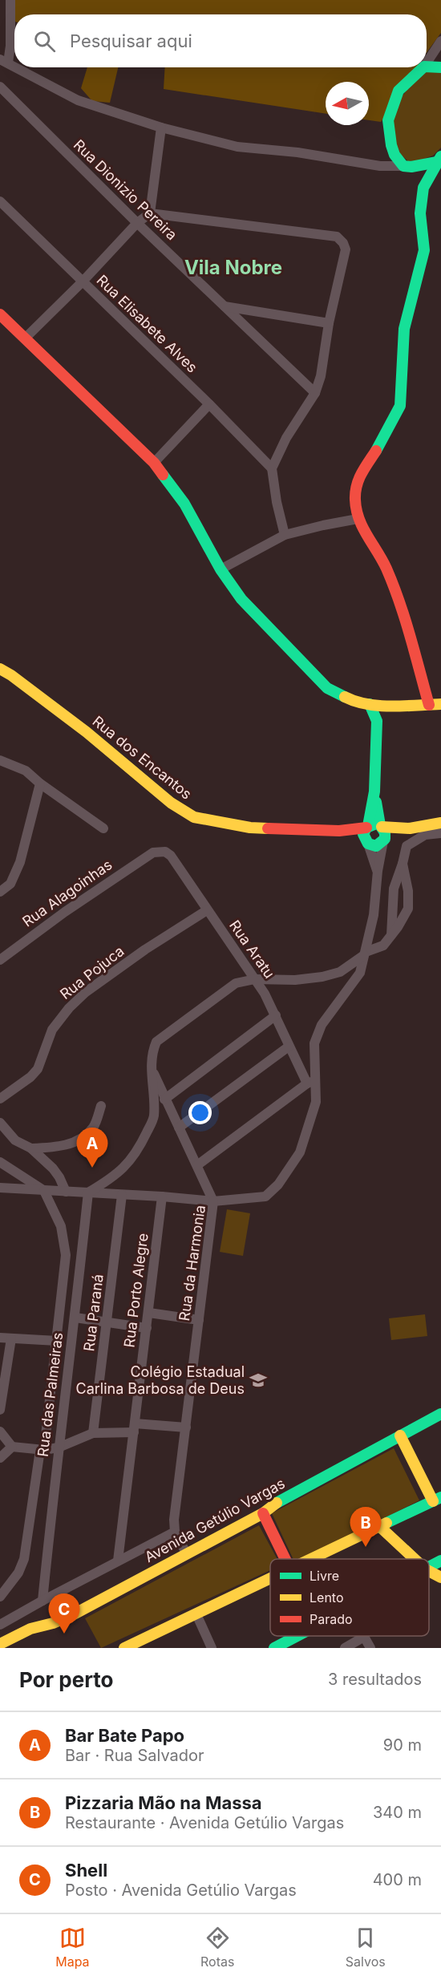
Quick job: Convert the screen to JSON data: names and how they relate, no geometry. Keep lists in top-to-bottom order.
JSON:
{
  "streets": {
    "street": [
      "Rua Dionizio Pereira",
      "Rua Elisabete Alves",
      "Rua dos Encantos",
      "Rua Alagoinhas",
      "Rua Aratu",
      "Rua Pojuca",
      "Rua da Harmonia",
      "Rua Porto Alegre",
      "Rua Paraná",
      "Rua das Palmeiras",
      "Avenida Getúlio Vargas"
    ]
  },
  "crossings": [
    ["Rua dos Encantos", "Rua da Harmonia"],
    ["Rua Alagoinhas", "Rua Aratu"],
    ["Rua Aratu", "Rua Pojuca"],
    ["Rua Aratu", "Rua da Harmonia"],
    ["Rua da Harmonia", "Avenida Getúlio Vargas"]
  ],
  "districts": ["Vila Nobre"],
  "places": {
    "school or university": ["Colégio Estadual Carlina Barbosa de Deus"]
  },
  "legend": ["Livre", "Lento", "Parado"],
  "north": "left",
  "page": {
    "search": "Pesquisar aqui",
    "pins": ["A", "B", "C"],
    "heading": ["Por perto", "3 resultados"],
    "list": [
      {
        "mark": "A",
        "name": "Bar Bate Papo",
        "note": "Bar · Rua Salvador",
        "value": "90 m"
      },
      {
        "mark": "B",
        "name": "Pizzaria Mão na Massa",
        "note": "Restaurante · Avenida Getúlio Vargas",
        "value": "340 m"
      },
      {
        "mark": "C",
        "name": "Shell",
        "note": "Posto · Avenida Getúlio Vargas",
        "value": "400 m"
      }
    ],
    "nav": ["Mapa", "Rotas", "Salvos"]
  }
}
